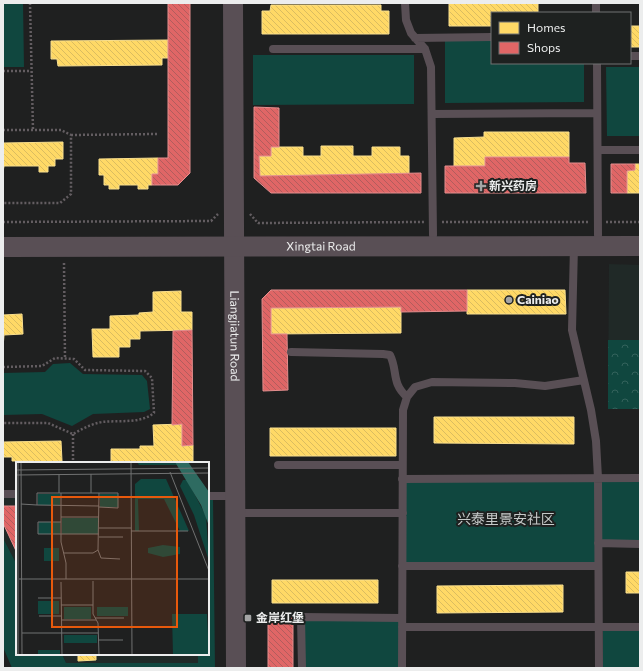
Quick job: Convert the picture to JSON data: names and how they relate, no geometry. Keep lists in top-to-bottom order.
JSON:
{
  "streets": {
    "street": ["Xingtai Road", "Liangjiatun Road"]
  },
  "crossings": [
    ["Xingtai Road", "Liangjiatun Road"]
  ],
  "districts": ["兴泰里景安社区"],
  "places": {
    "health": ["新兴药房"],
    "other": ["Cainiao"],
    "transit": ["金岸红堡"]
  },
  "legend": ["Homes", "Shops"]
}
